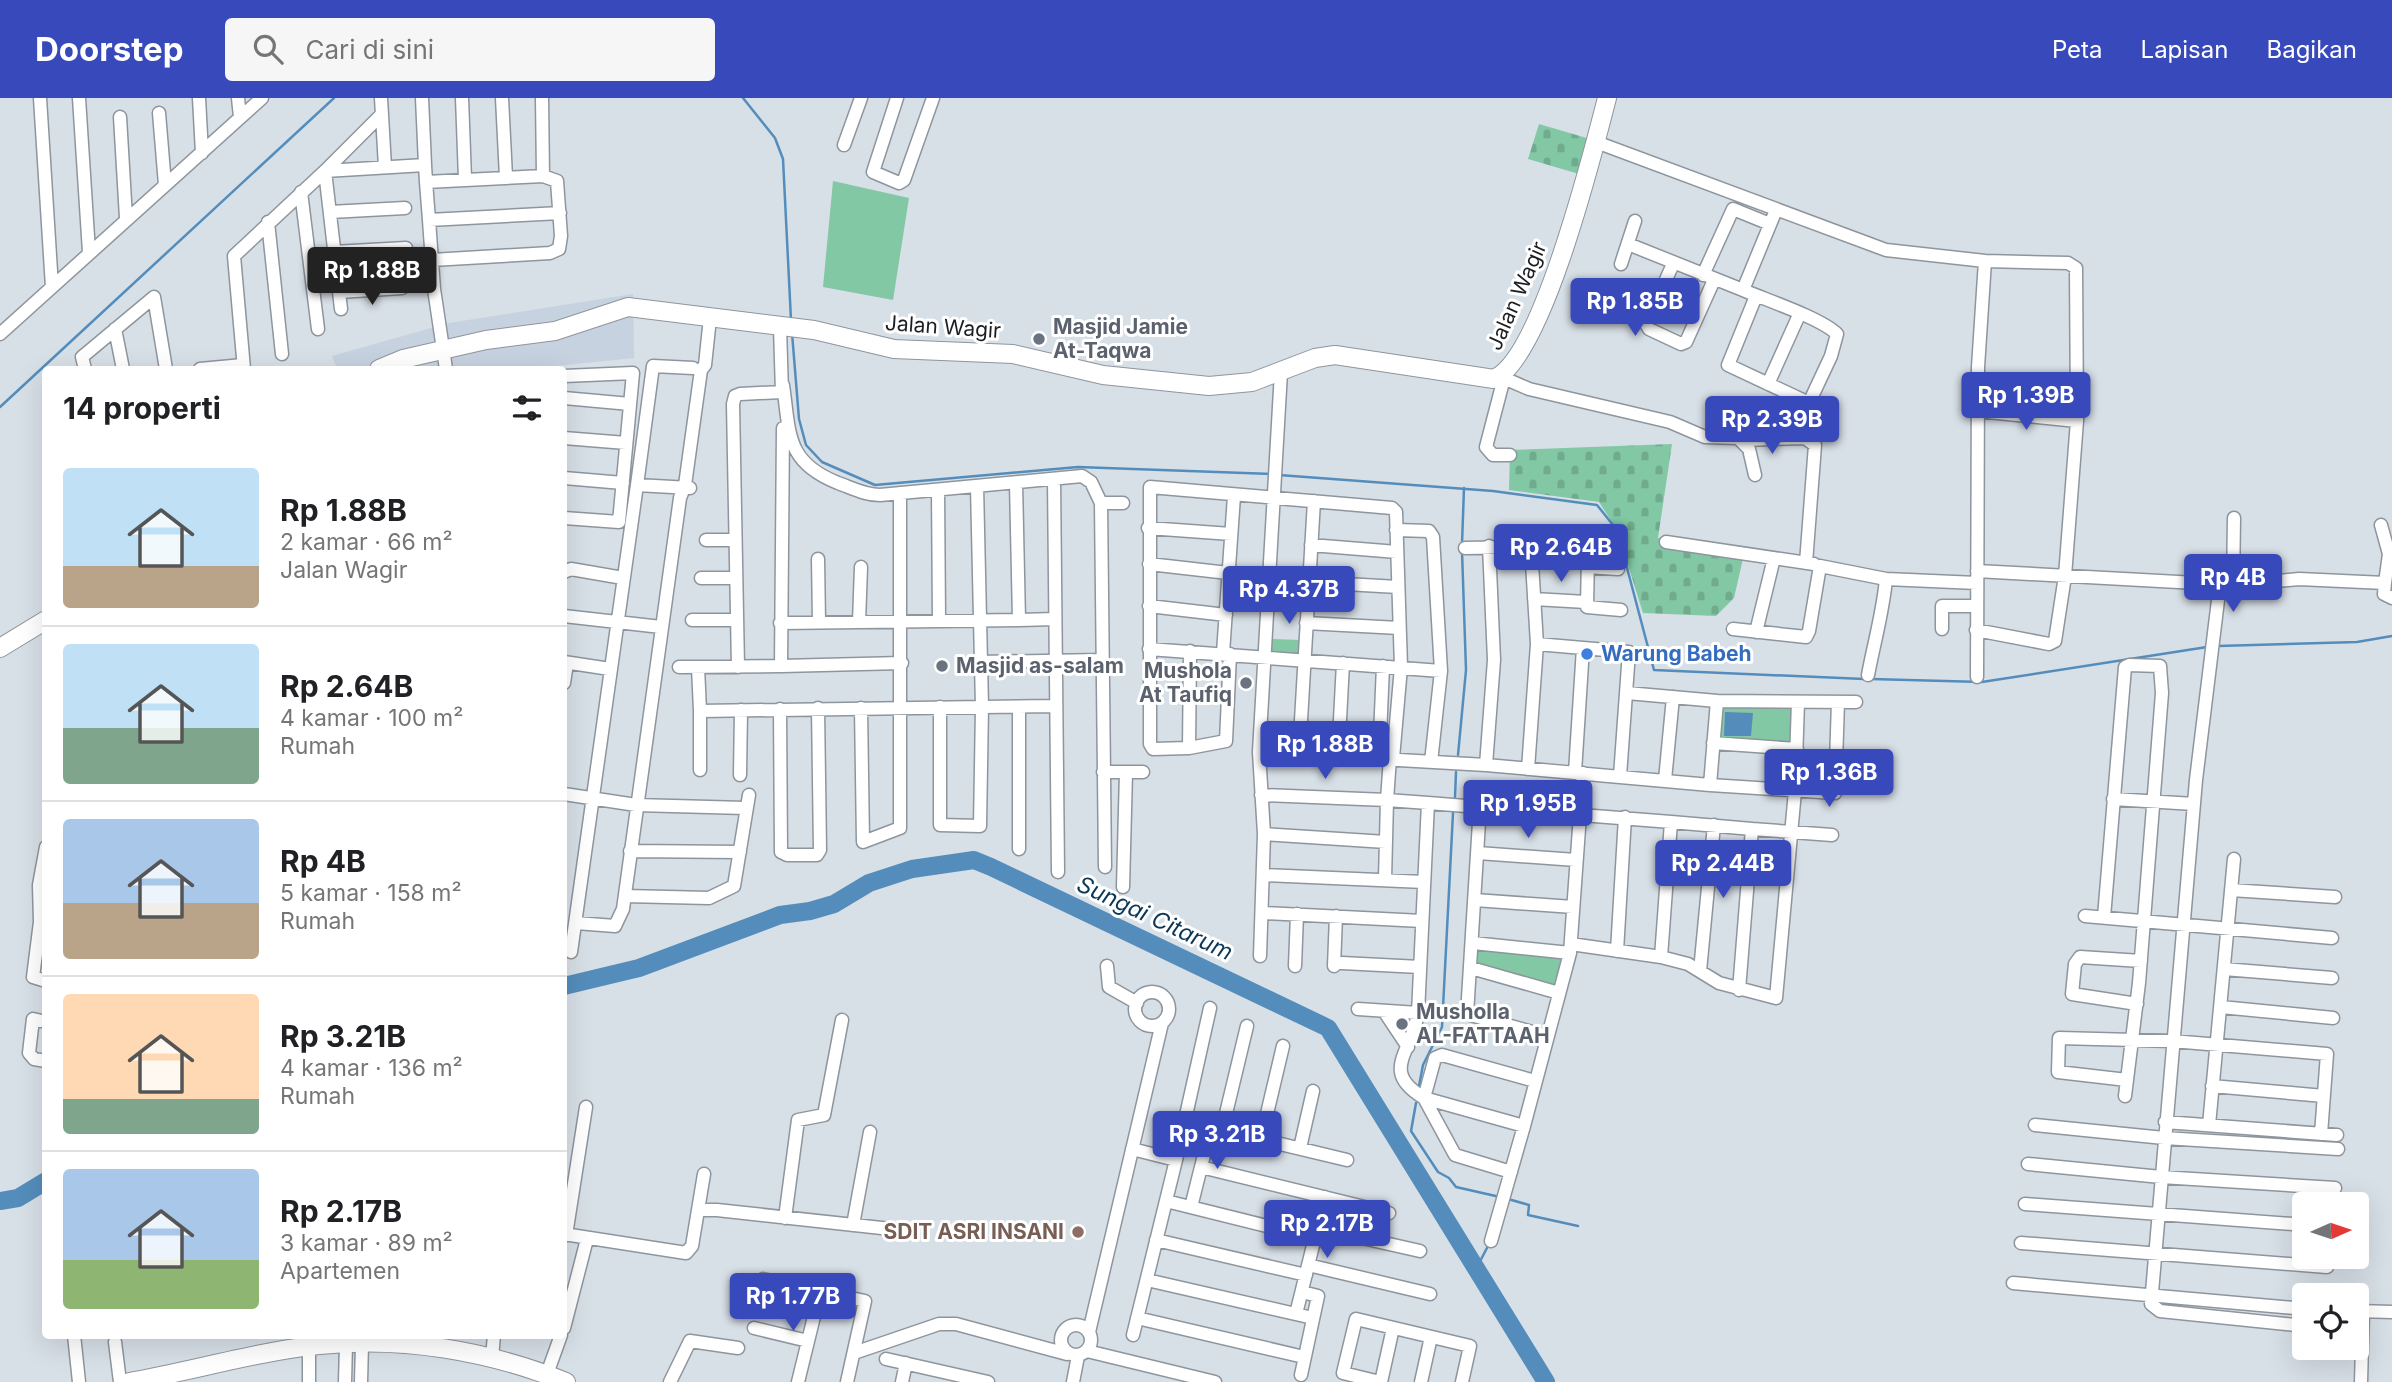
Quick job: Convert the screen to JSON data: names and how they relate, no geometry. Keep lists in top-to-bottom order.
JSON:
{
  "streets": {
    "street": ["Jalan Wagir"]
  },
  "water": ["Sungai Citarum"],
  "places": [
    "Masjid Jamie At-Taqwa",
    "Warung Babeh",
    "Masjid as-salam",
    "Mushola At Taufiq",
    "Musholla AL-FATTAAH",
    "SDIT ASRI INSANI"
  ],
  "north": "right",
  "page": {
    "header": "Doorstep",
    "search": "Cari di sini",
    "nav": ["Peta", "Lapisan", "Bagikan"],
    "price": [
      "Rp 1.88B",
      "Rp 1.85B",
      "Rp 1.39B",
      "Rp 2.39B",
      "Rp 2.64B",
      "Rp 4B",
      "Rp 4.37B",
      "Rp 1.88B",
      "Rp 1.36B",
      "Rp 1.95B",
      "Rp 2.44B",
      "Rp 3.21B",
      "Rp 2.17B",
      "Rp 1.77B"
    ],
    "heading": "14 properti",
    "list": [
      {
        "name": "Rp 1.88B",
        "note": "2 kamar · 66 m² · Jalan Wagir"
      },
      {
        "name": "Rp 2.64B",
        "note": "4 kamar · 100 m² · Rumah"
      },
      {
        "name": "Rp 4B",
        "note": "5 kamar · 158 m² · Rumah"
      },
      {
        "name": "Rp 3.21B",
        "note": "4 kamar · 136 m² · Rumah"
      },
      {
        "name": "Rp 2.17B",
        "note": "3 kamar · 89 m² · Apartemen"
      }
    ]
  }
}
